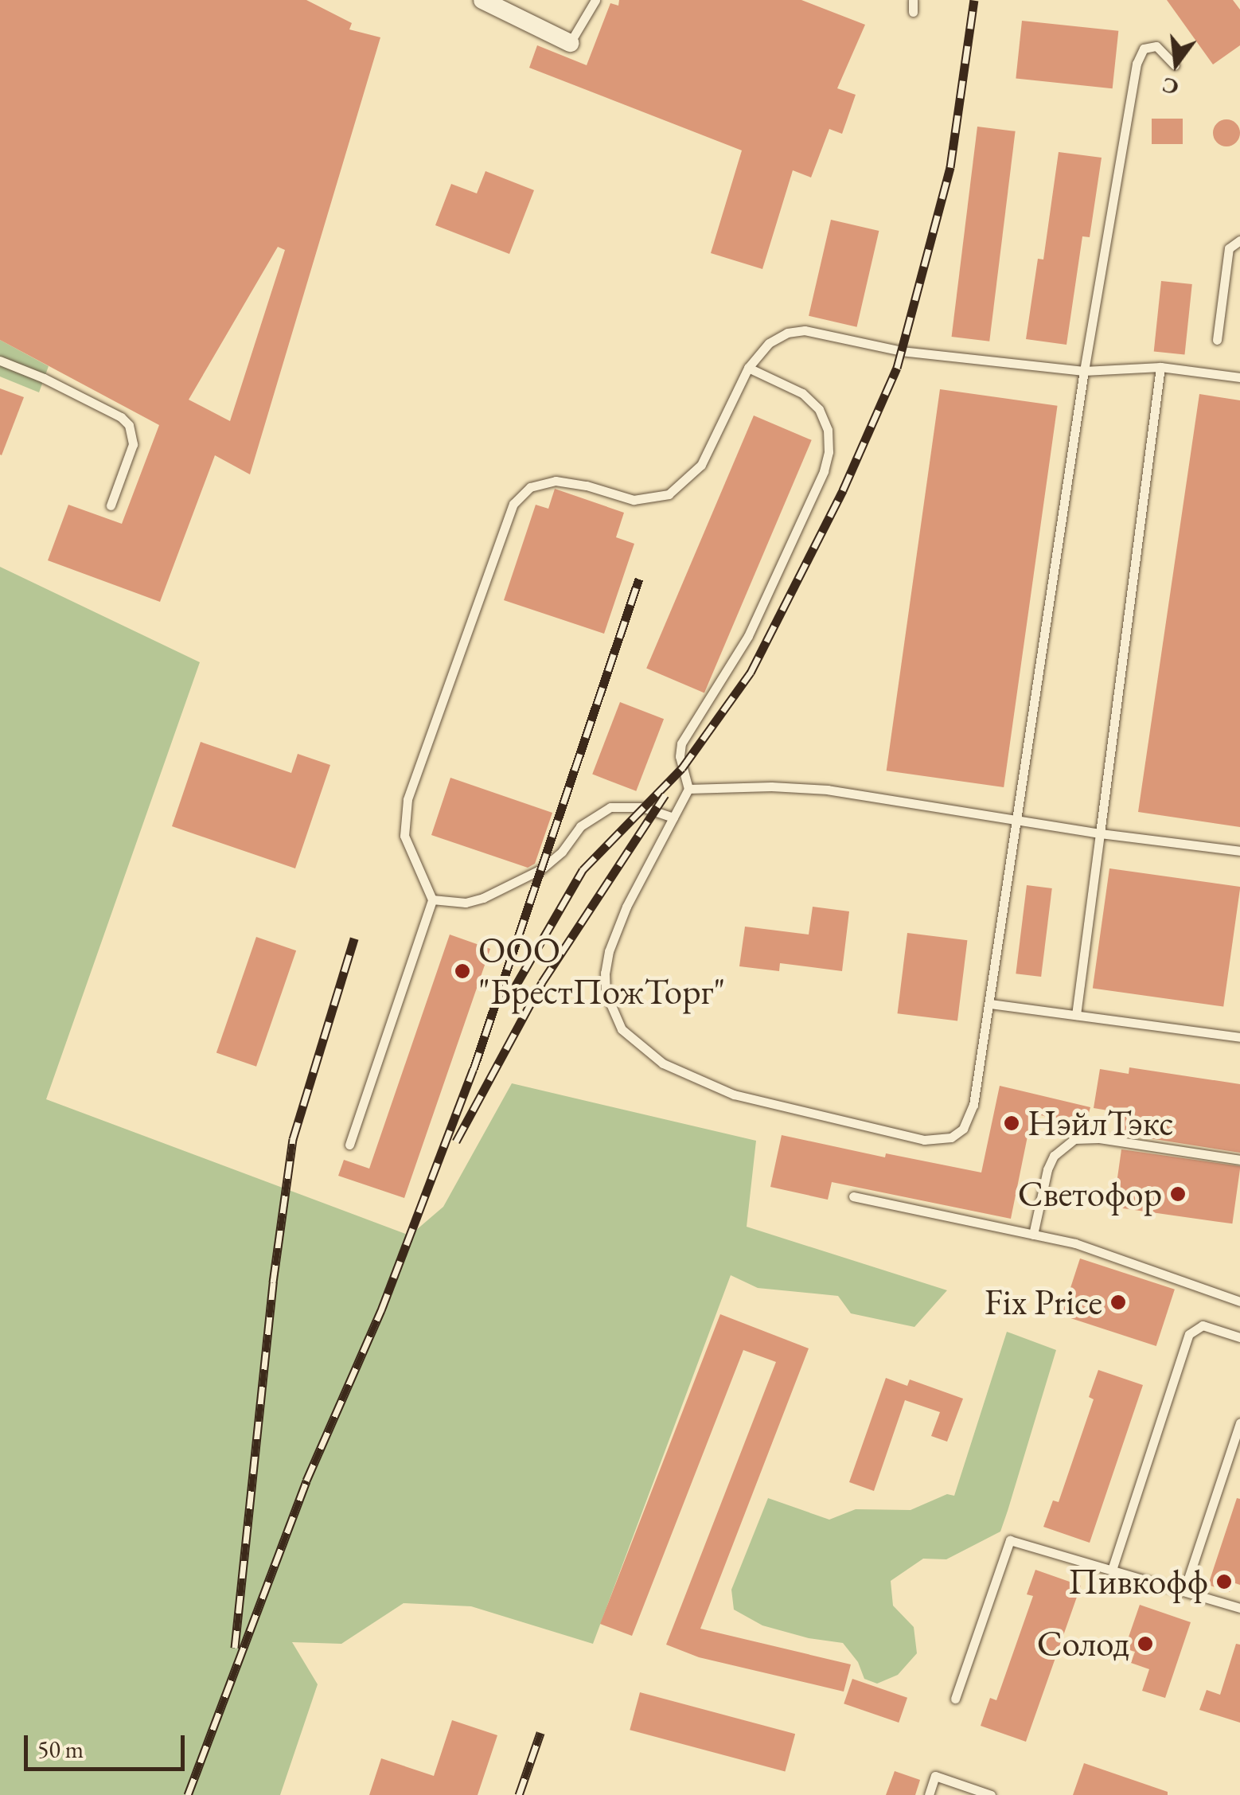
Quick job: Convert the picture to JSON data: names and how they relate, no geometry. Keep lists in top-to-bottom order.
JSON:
{
  "places": [
    "ООО \"БрестПожТорг\"",
    "НэйлТэкс",
    "Светофор",
    "Fix Price",
    "Пивкофф",
    "Солод"
  ],
  "scale_bar": "50 m",
  "north": "bottom"
}
